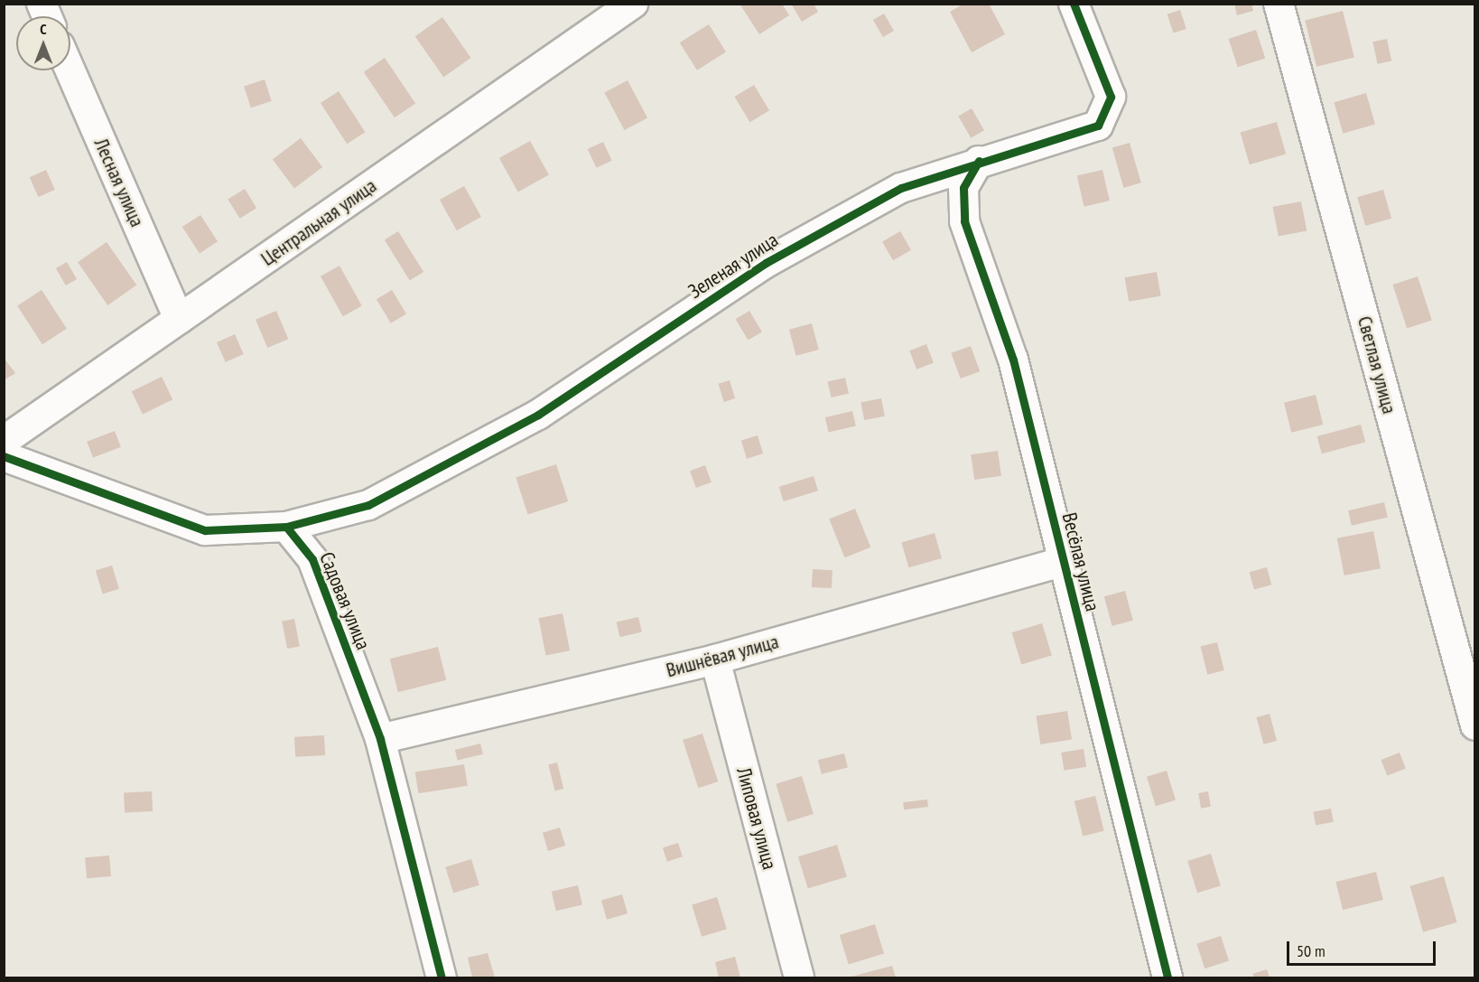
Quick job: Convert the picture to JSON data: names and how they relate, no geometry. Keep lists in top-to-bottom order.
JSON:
{
  "streets": {
    "street": [
      "Лесная улица",
      "Центральная улица",
      "Зеленая улица",
      "Светлая улица",
      "Весёлая улица",
      "Садовая улица",
      "Вишнёвая улица",
      "Липовая улица"
    ]
  },
  "crossings": [
    ["Лесная улица", "Центральная улица"],
    ["Зеленая улица", "Весёлая улица"],
    ["Зеленая улица", "Садовая улица"],
    ["Весёлая улица", "Вишнёвая улица"],
    ["Садовая улица", "Вишнёвая улица"],
    ["Вишнёвая улица", "Липовая улица"]
  ],
  "scale_bar": "50 m",
  "north": "top"
}
